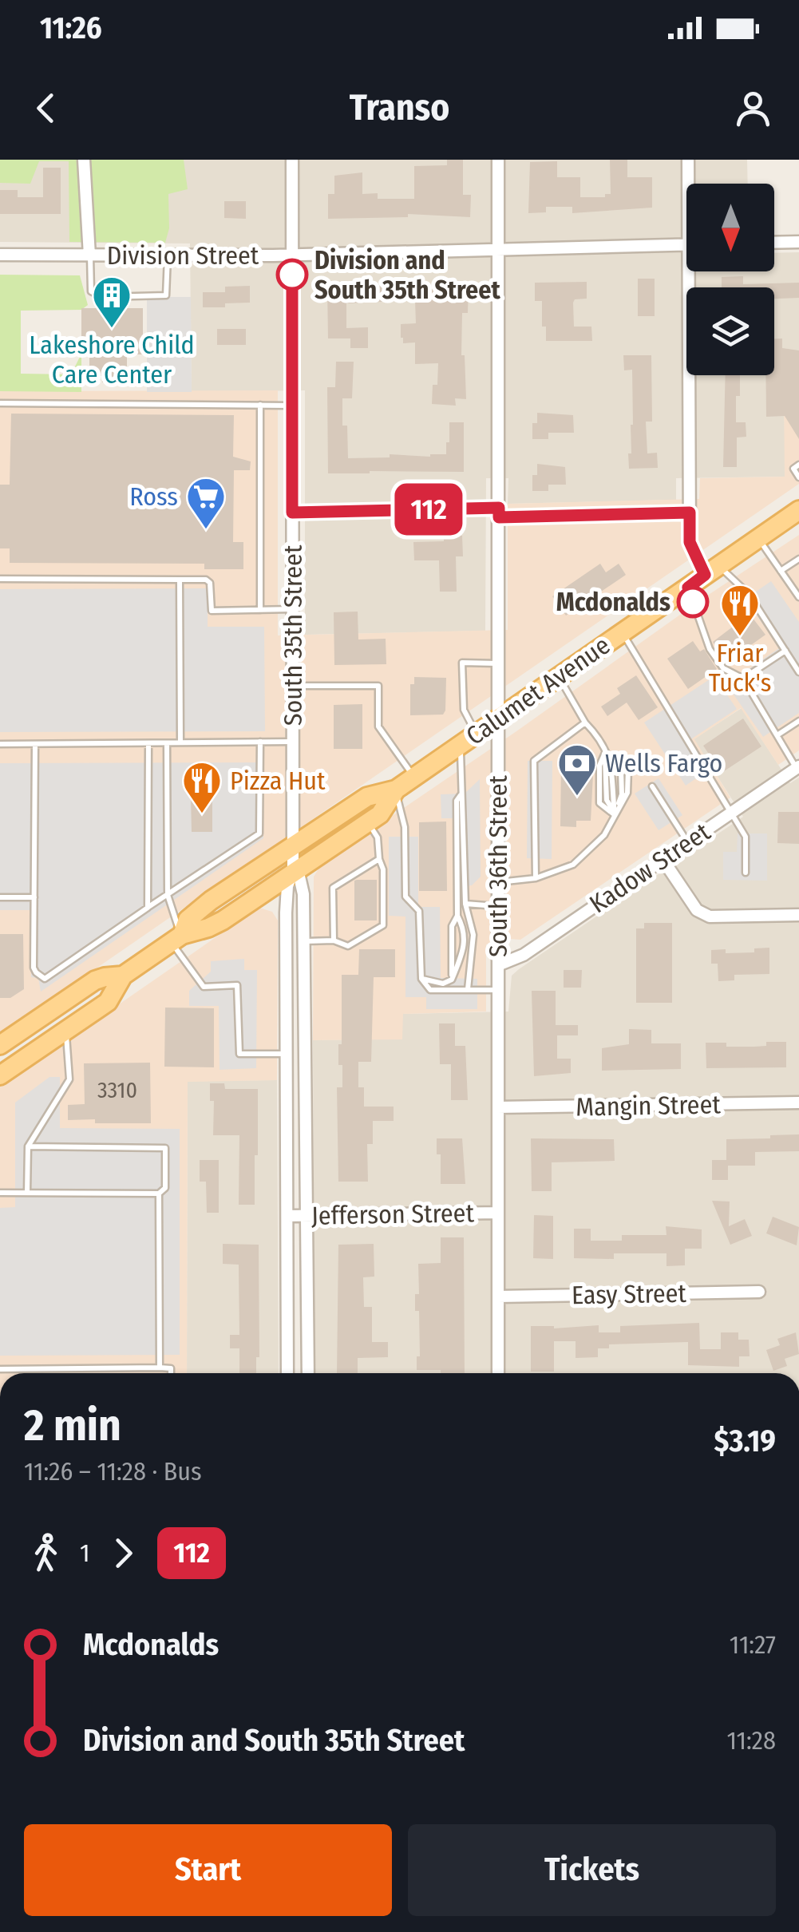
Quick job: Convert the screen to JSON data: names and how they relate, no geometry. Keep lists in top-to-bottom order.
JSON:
{
  "streets": {
    "main road": ["Calumet Avenue"],
    "street": [
      "Division Street",
      "South 35th Street",
      "South 36th Street",
      "Kadow Street",
      "Mangin Street",
      "Jefferson Street",
      "Easy Street"
    ]
  },
  "crossings": [
    ["Division Street", "South 35th Street"],
    ["Division Street", "South 36th Street"],
    ["South 35th Street", "Calumet Avenue"],
    ["South 35th Street", "Jefferson Street"],
    ["Calumet Avenue", "South 36th Street"],
    ["South 36th Street", "Kadow Street"],
    ["South 36th Street", "Mangin Street"],
    ["South 36th Street", "Jefferson Street"],
    ["South 36th Street", "Easy Street"]
  ],
  "places": {
    "other": ["Division and South 35th Street", "Mcdonalds"],
    "building": ["Lakeshore Child Care Center"],
    "supermarket": ["Ross"],
    "restaurant": ["Friar Tuck's", "Pizza Hut"],
    "bank": ["Wells Fargo"]
  },
  "lines": ["bus line 112"],
  "house_numbers": ["3310"],
  "north": "bottom",
  "page": {
    "status": "11:26",
    "header": "Transo",
    "on_map": "112",
    "heading": ["2 min", "11:26 – 11:28 · Bus", "$3.19"],
    "legs": ["1", "112"],
    "list": [
      {
        "name": "Mcdonalds",
        "value": "11:27"
      },
      {
        "name": "Division and South 35th Street",
        "value": "11:28"
      }
    ],
    "buttons": ["Start", "Tickets"]
  }
}
